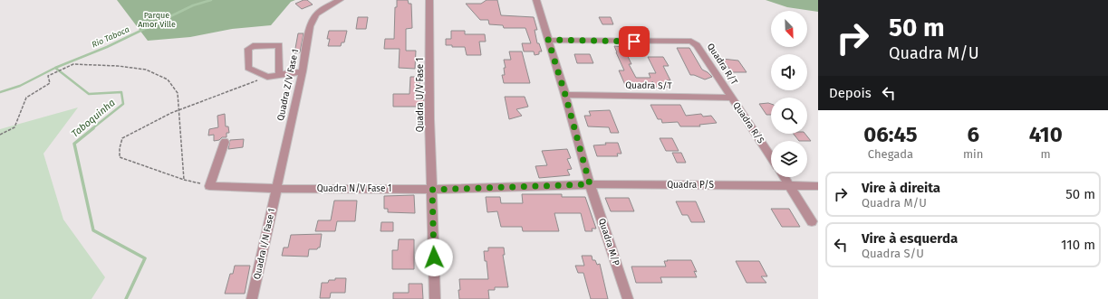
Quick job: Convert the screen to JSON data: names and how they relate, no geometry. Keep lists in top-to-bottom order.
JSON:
{
  "streets": {
    "street": [
      "Quadra R/T",
      "Quadra Z/V Fase 1",
      "Quadra S/T",
      "Quadra U/V Fase 1",
      "Quadra R/S",
      "Quadra P/S",
      "Quadra N/V Fase 1",
      "Quadra M/P",
      "Quadra I/N Fase 1"
    ]
  },
  "crossings": [
    ["Quadra R/T", "Quadra S/T"],
    ["Quadra R/T", "Quadra R/S"],
    ["Quadra R/T", "Quadra M/P"],
    ["Quadra Z/V Fase 1", "Quadra N/V Fase 1"],
    ["Quadra Z/V Fase 1", "Quadra I/N Fase 1"],
    ["Quadra S/T", "Quadra R/S"],
    ["Quadra S/T", "Quadra M/P"],
    ["Quadra U/V Fase 1", "Quadra P/S"],
    ["Quadra U/V Fase 1", "Quadra N/V Fase 1"],
    ["Quadra P/S", "Quadra N/V Fase 1"],
    ["Quadra P/S", "Quadra M/P"],
    ["Quadra N/V Fase 1", "Quadra I/N Fase 1"]
  ],
  "water": ["Rio Taboca", "Taboquinha"],
  "parks": ["Parque Amor Ville"],
  "north": "bottom right",
  "page": {
    "turn": ["50 m", "Quadra M/U"],
    "then": "Depois",
    "eta": [
      "06:45",
      "Chegada",
      "6",
      "min",
      "410",
      "m"
    ],
    "list": [
      {
        "name": "Vire à direita",
        "note": "Quadra M/U",
        "value": "50 m"
      },
      {
        "name": "Vire à esquerda",
        "note": "Quadra S/U",
        "value": "110 m"
      }
    ]
  }
}
